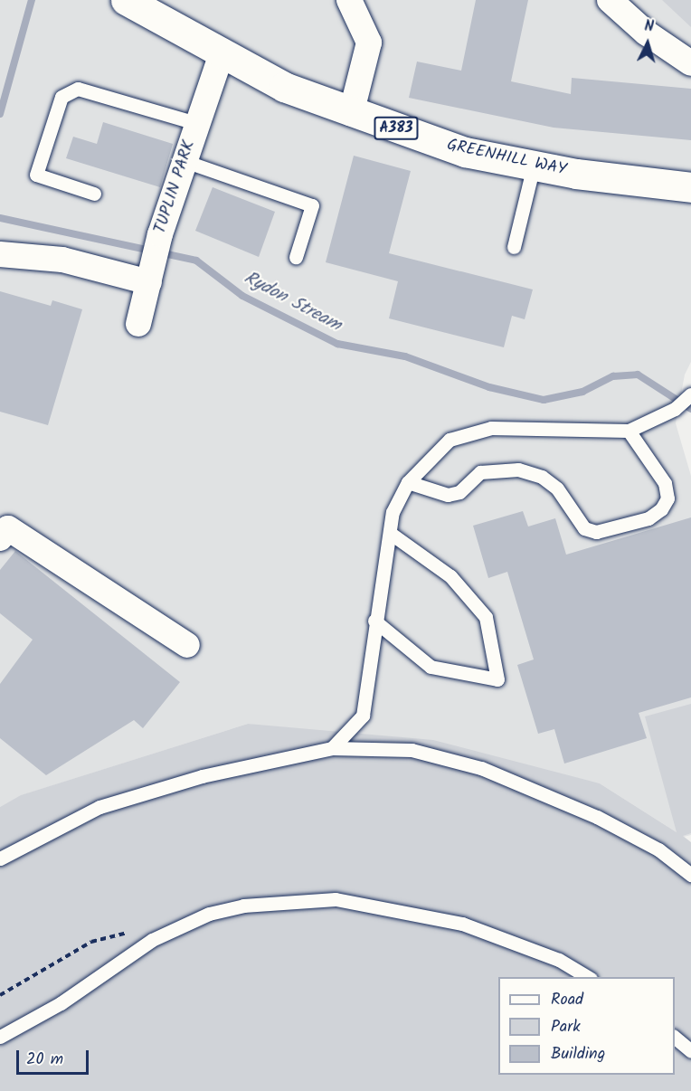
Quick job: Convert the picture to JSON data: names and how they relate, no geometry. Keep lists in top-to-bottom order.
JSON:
{
  "streets": {
    "main road": ["A383", "GREENHILL WAY"],
    "street": ["TUPLIN PARK"]
  },
  "crossings": [
    ["GREENHILL WAY", "TUPLIN PARK"]
  ],
  "water": ["Rydon Stream"],
  "legend": ["Road", "Park", "Building"],
  "scale_bar": "20 m",
  "north": "top"
}
